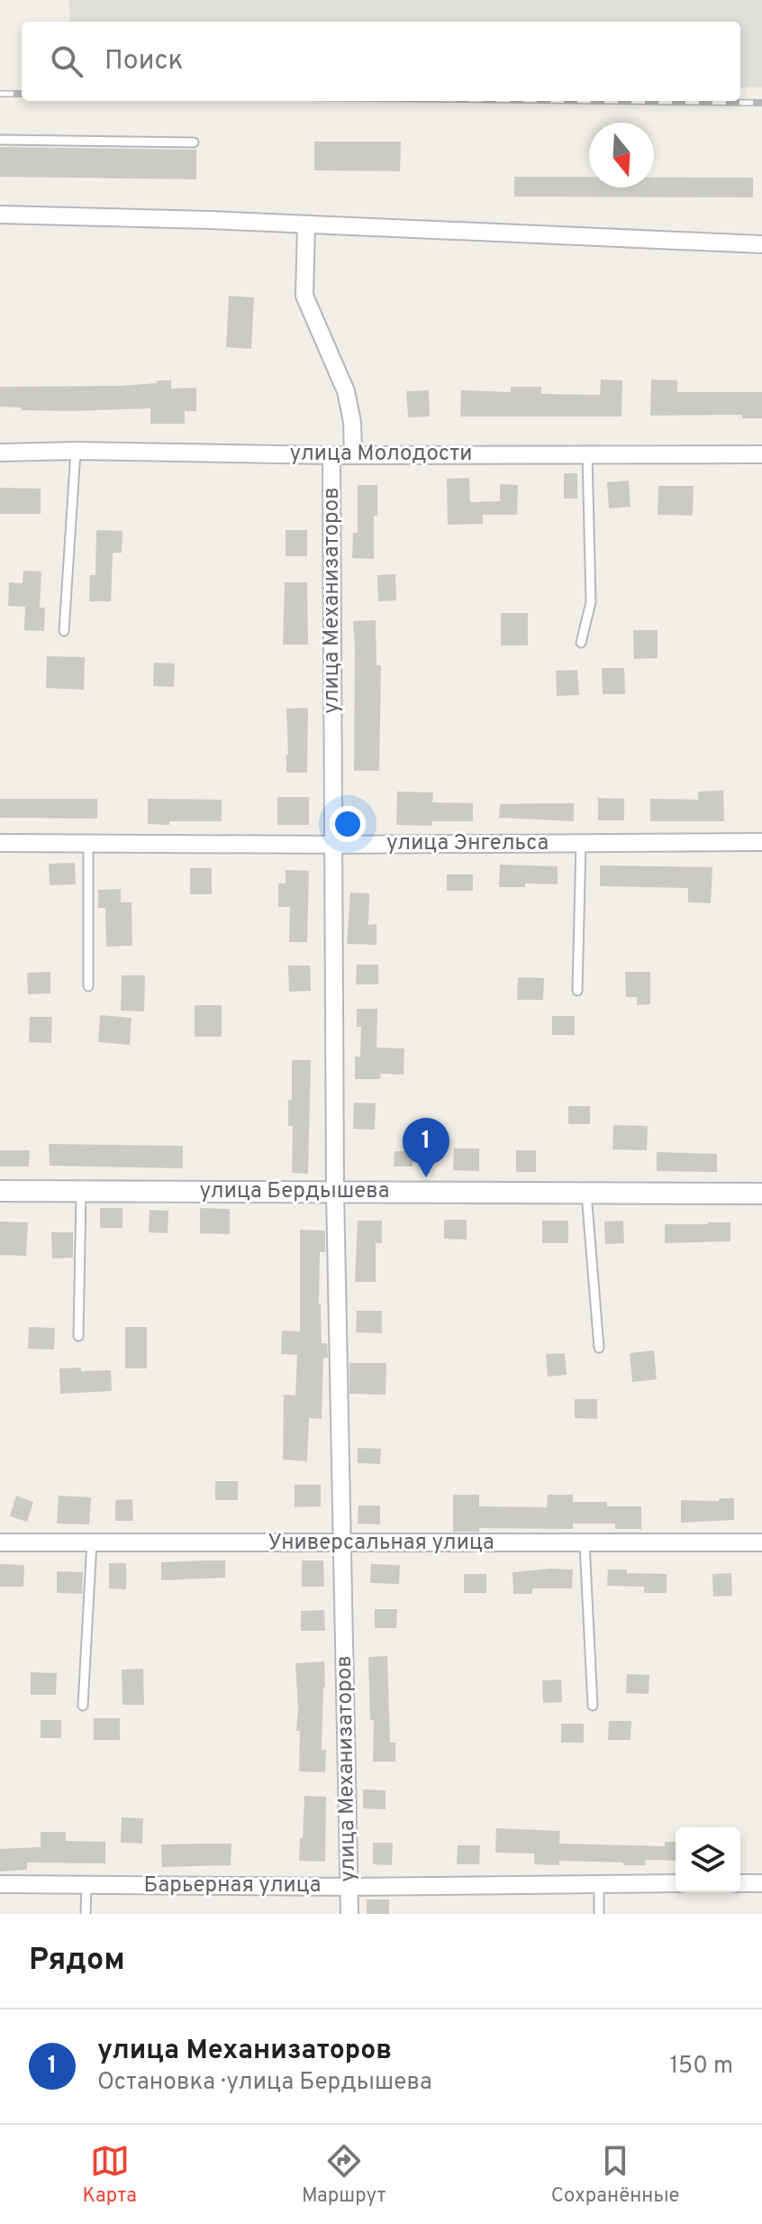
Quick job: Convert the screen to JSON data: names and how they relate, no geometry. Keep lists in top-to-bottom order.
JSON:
{
  "streets": {
    "street": [
      "улица Молодости",
      "улица Механизаторов",
      "улица Энгельса",
      "улица Бердышева",
      "Универсальная улица",
      "Барьерная улица"
    ]
  },
  "crossings": [
    ["улица Молодости", "улица Механизаторов"],
    ["улица Механизаторов", "улица Энгельса"],
    ["улица Механизаторов", "улица Бердышева"],
    ["улица Механизаторов", "Универсальная улица"],
    ["улица Механизаторов", "Барьерная улица"]
  ],
  "north": "bottom",
  "page": {
    "search": "Поиск",
    "pins": "1",
    "heading": "Рядом",
    "list": [
      {
        "mark": "1",
        "name": "улица Механизаторов",
        "note": "Остановка · улица Бердышева",
        "value": "150 m"
      }
    ],
    "nav": ["Карта", "Маршрут", "Сохранённые"]
  }
}
